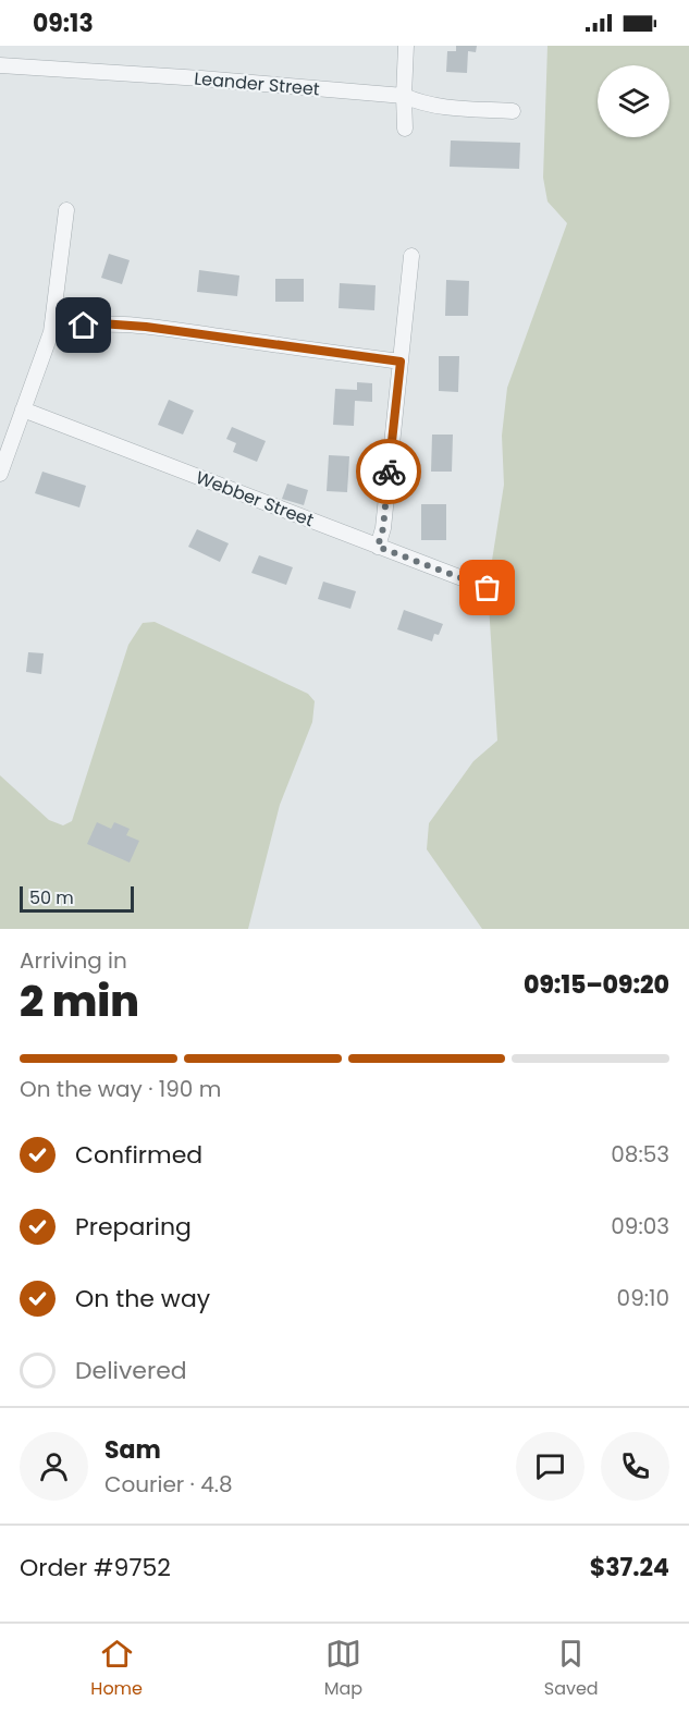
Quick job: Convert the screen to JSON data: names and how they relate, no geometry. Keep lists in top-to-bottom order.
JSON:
{
  "streets": {
    "street": ["Leander Street", "Webber Street"]
  },
  "scale_bar": "50 m",
  "page": {
    "status": "09:13",
    "scale": "50 m",
    "heading": ["2 min", "Arriving in", "09:15–09:20"],
    "panel": [
      "Sam",
      "Courier · 4.8",
      "Order #9752",
      "$37.24"
    ],
    "bar": "On the way · 190 m",
    "list": [
      ["Confirmed", "08:53"],
      ["Preparing", "09:03"],
      ["On the way", "09:10"],
      "Delivered"
    ],
    "tabs": ["Home", "Map", "Saved"]
  }
}
